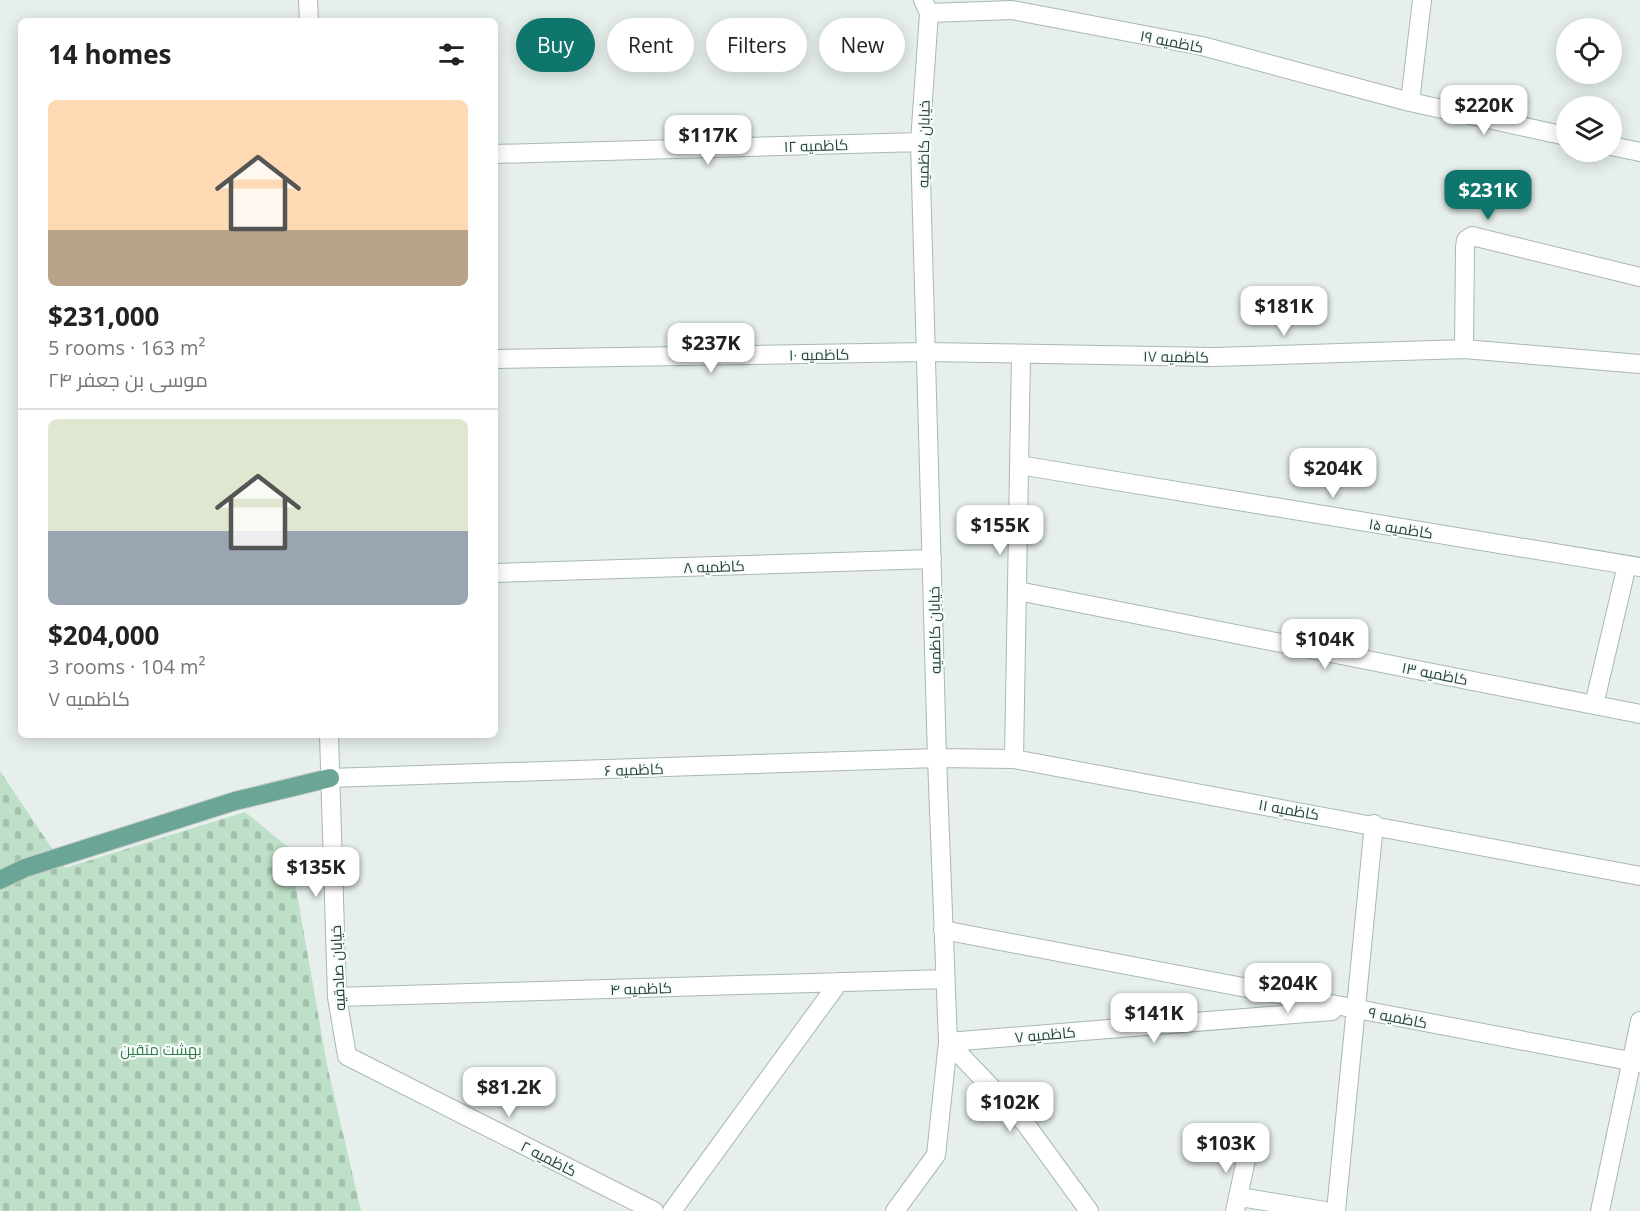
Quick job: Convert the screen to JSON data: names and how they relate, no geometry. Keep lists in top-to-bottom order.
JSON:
{
  "streets": {
    "street": [
      "کاظمیه ۱۹",
      "خیابان کاظمیه",
      "کاظمیه ۱۲",
      "کاظمیه ۱۰",
      "کاظمیه ۱۷",
      "کاظمیه ۱۵",
      "کاظمیه ۸",
      "کاظمیه ۱۳",
      "کاظمیه ۶",
      "کاظمیه ۱۱",
      "خیابان صادقیه",
      "کاظمیه ۴",
      "کاظمیه ۹",
      "کاظمیه ۷",
      "کاظمیه ۲"
    ]
  },
  "crossings": [
    ["کاظمیه ۱۹", "خیابان کاظمیه"],
    ["خیابان کاظمیه", "کاظمیه ۱۲"],
    ["خیابان کاظمیه", "کاظمیه ۱۰"],
    ["خیابان کاظمیه", "کاظمیه ۱۷"],
    ["خیابان کاظمیه", "کاظمیه ۸"],
    ["خیابان کاظمیه", "کاظمیه ۶"],
    ["خیابان کاظمیه", "کاظمیه ۱۱"],
    ["خیابان کاظمیه", "کاظمیه ۴"],
    ["خیابان کاظمیه", "کاظمیه ۹"],
    ["خیابان کاظمیه", "کاظمیه ۷"],
    ["کاظمیه ۱۰", "کاظمیه ۱۷"],
    ["کاظمیه ۶", "کاظمیه ۱۱"],
    ["کاظمیه ۶", "خیابان صادقیه"],
    ["خیابان صادقیه", "کاظمیه ۴"],
    ["خیابان صادقیه", "کاظمیه ۲"],
    ["کاظمیه ۹", "کاظمیه ۷"]
  ],
  "parks": ["بهشت متقین"],
  "page": {
    "chip": [
      "Buy",
      "Rent",
      "Filters",
      "New"
    ],
    "heading": "14 homes",
    "price": [
      "$220K",
      "$117K",
      "$231K",
      "$181K",
      "$237K",
      "$204K",
      "$155K",
      "$104K",
      "$135K",
      "$204K",
      "$141K",
      "$81.2K",
      "$102K",
      "$103K"
    ],
    "list": [
      {
        "name": "$231,000",
        "note": "5 rooms · 163 m² · موسی بن جعفر ۲۴"
      },
      {
        "name": "$204,000",
        "note": "3 rooms · 104 m² · کاظمیه ۷"
      }
    ]
  }
}
